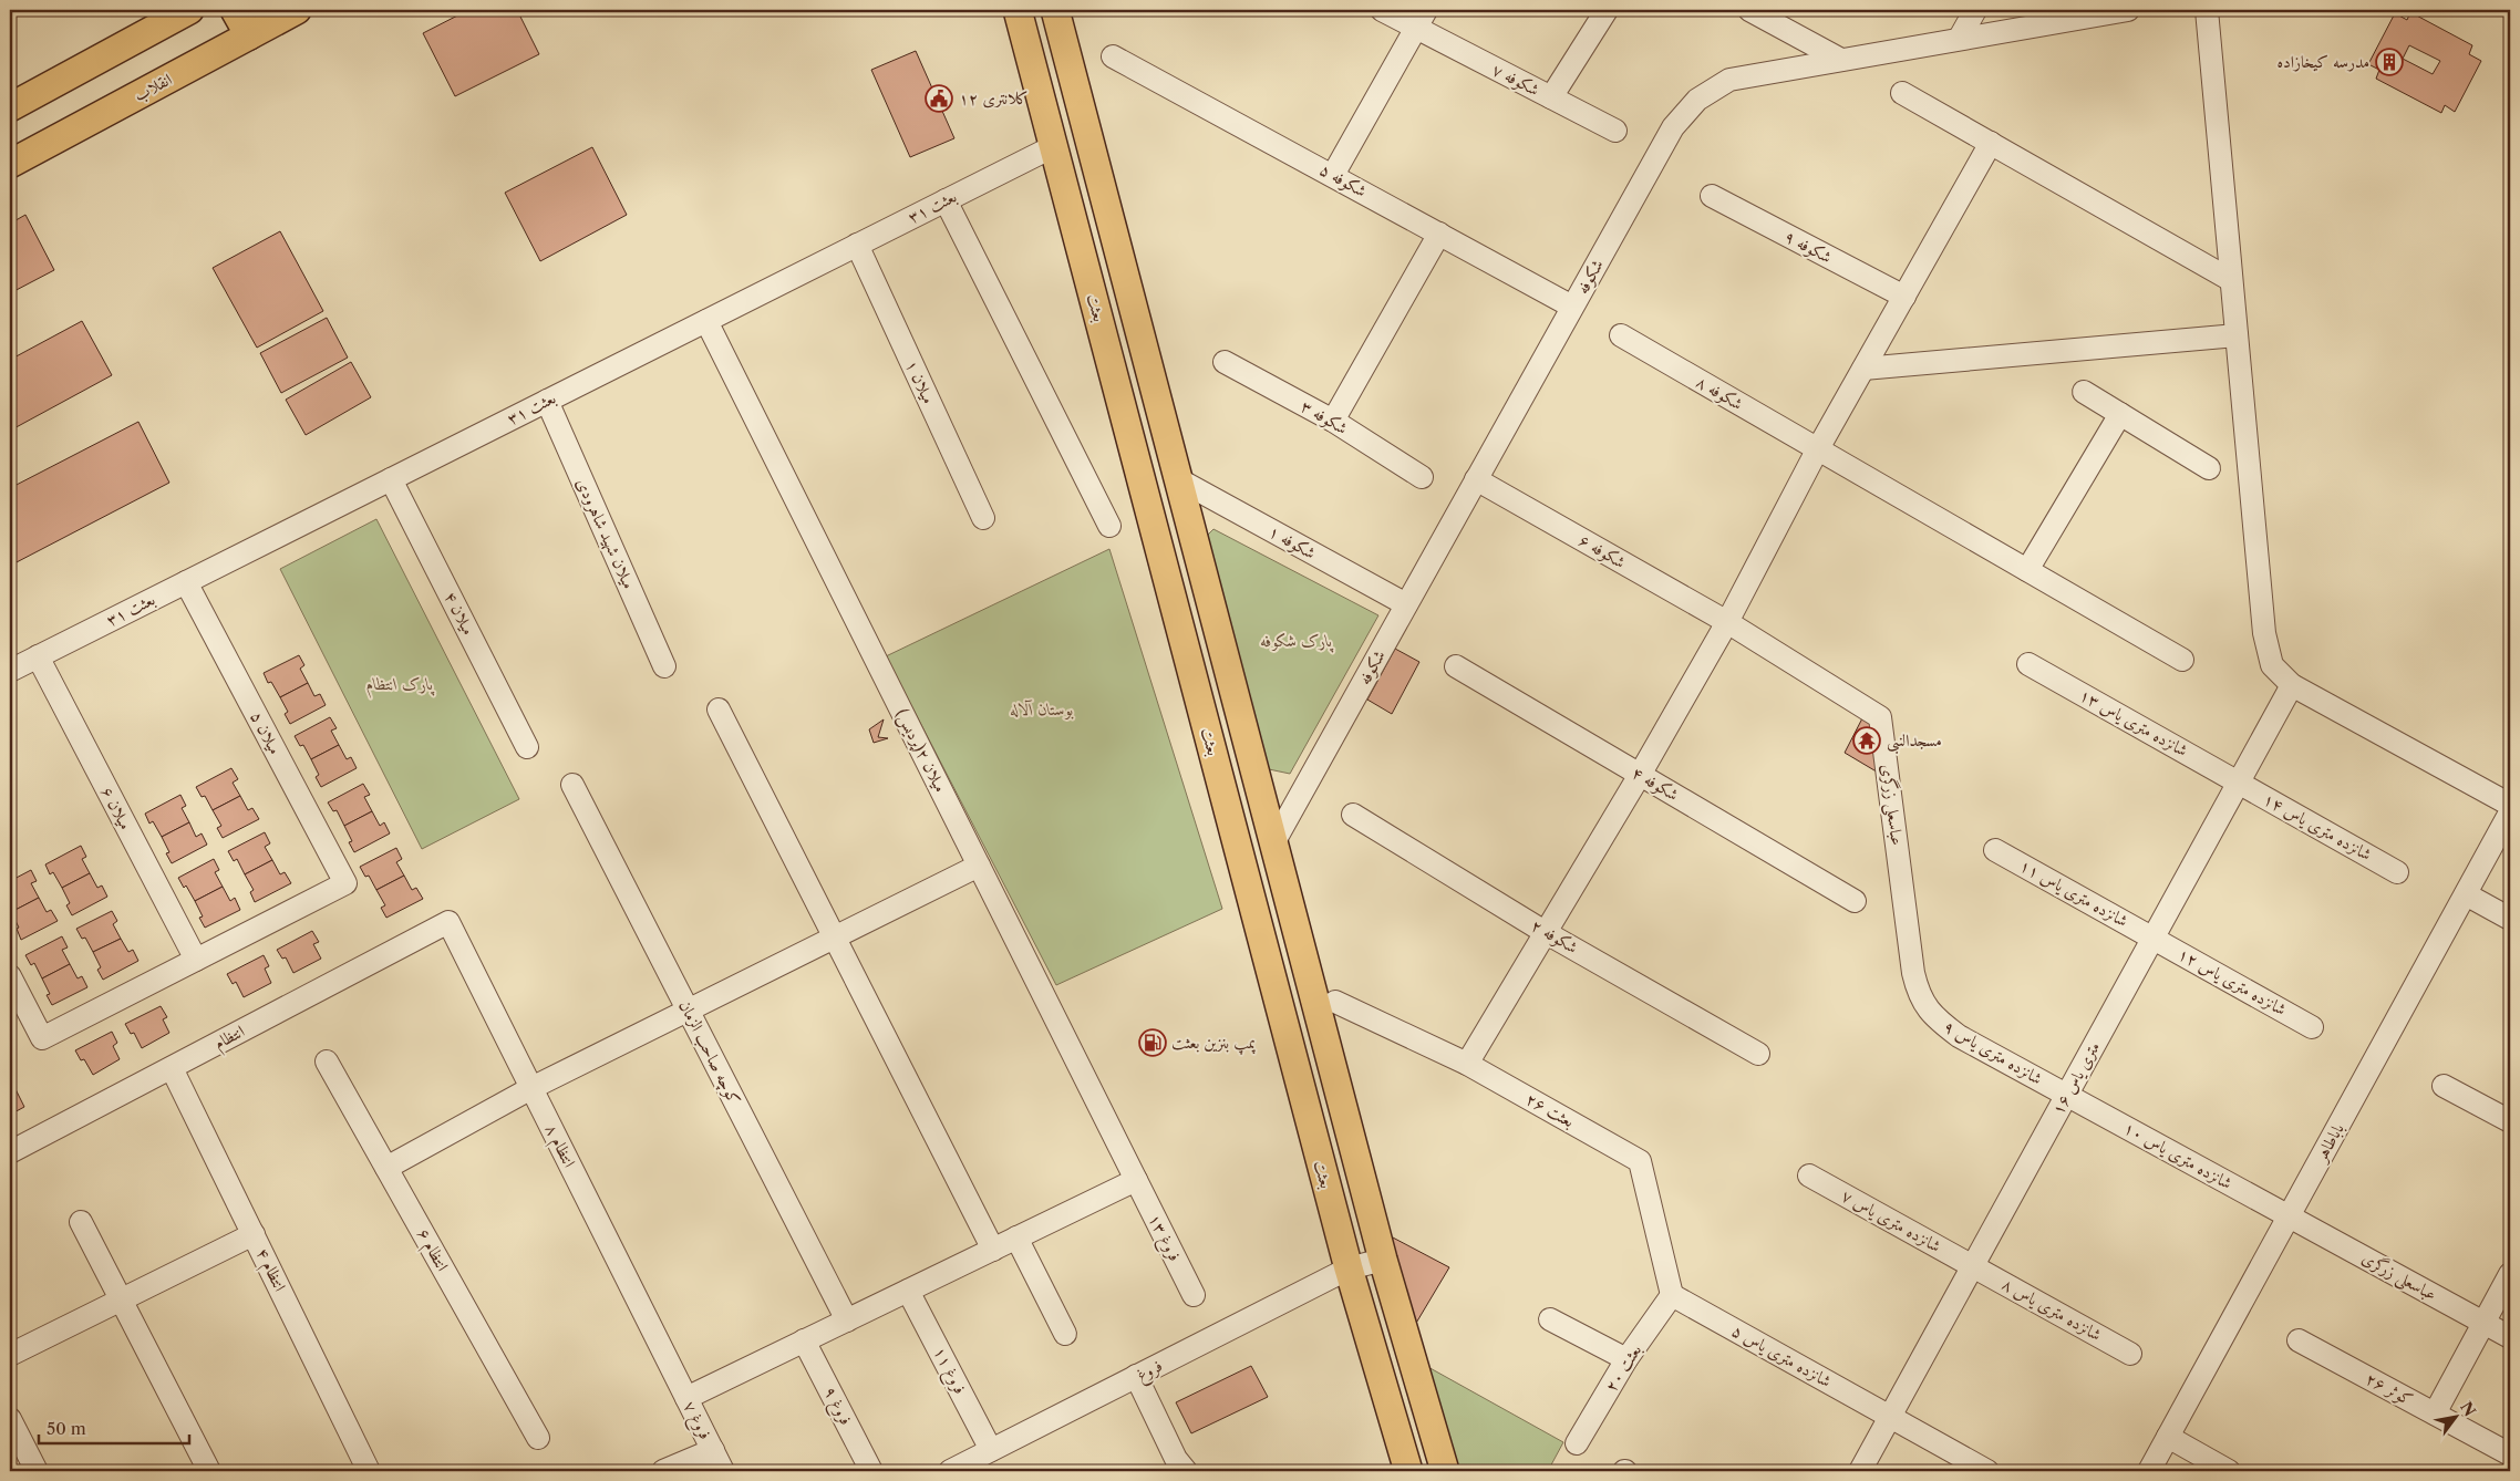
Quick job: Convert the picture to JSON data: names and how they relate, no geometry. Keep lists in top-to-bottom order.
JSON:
{
  "streets": {
    "main road": ["انقلاب", "بعثت"],
    "street": [
      "شکوفه ۷",
      "شکوفه ۵",
      "بعثت ۳۱",
      "شکوفه ۹",
      "شکوفه",
      "میلان ۱",
      "شکوفه ۸",
      "شکوفه ۳",
      "میلان شهید شاهرودی",
      "شکوفه ۱",
      "شکوفه ۶",
      "میلان ۴",
      "شانزده متری یاس ۱۳",
      "میلان ۵",
      "میلان ۲(پردیس)",
      "شکوفه ۴",
      "عباسعلی زرگری",
      "میلان ۶",
      "شانزده متری یاس ۱۴",
      "شانزده متری یاس ۱۱",
      "شکوفه ۲",
      "شانزده متری یاس ۱۲",
      "انتظام",
      "کوچه صاحب الزمان",
      "شانزده متری یاس ۹",
      "۱۶ متری یاس",
      "بعثت ۲۶",
      "باباطاهر",
      "انتظام ۸",
      "شانزده متری یاس ۱۰",
      "شانزده متری یاس ۷",
      "فروغ ۱۳",
      "انتظام ۶",
      "انتظام ۴",
      "شانزده متری یاس ۸",
      "شانزده متری یاس ۵",
      "بعثت ۲۰",
      "فروغ ۱۱",
      "فروغ",
      "کوثر ۲۶",
      "فروغ ۹",
      "فروغ ۷"
    ]
  },
  "crossings": [
    ["شکوفه ۵", "شکوفه"],
    ["بعثت ۳۱", "بعثت"],
    ["بعثت ۳۱", "میلان ۱"],
    ["بعثت ۳۱", "میلان شهید شاهرودی"],
    ["بعثت ۳۱", "میلان ۴"],
    ["بعثت ۳۱", "میلان ۵"],
    ["بعثت ۳۱", "میلان ۲(پردیس)"],
    ["بعثت ۳۱", "میلان ۶"],
    ["شکوفه", "شکوفه ۱"],
    ["شکوفه", "شکوفه ۶"],
    ["بعثت", "فروغ"],
    ["شکوفه ۶", "عباسعلی زرگری"],
    ["شانزده متری یاس ۱۳", "شانزده متری یاس ۱۴"],
    ["شانزده متری یاس ۱۳", "۱۶ متری یاس"],
    ["میلان ۵", "میلان ۶"],
    ["میلان ۲(پردیس)", "فروغ ۱۳"],
    ["عباسعلی زرگری", "شانزده متری یاس ۹"],
    ["عباسعلی زرگری", "باباطاهر"],
    ["عباسعلی زرگری", "شانزده متری یاس ۱۰"],
    ["شانزده متری یاس ۱۴", "۱۶ متری یاس"],
    ["شانزده متری یاس ۱۱", "شانزده متری یاس ۱۲"],
    ["شانزده متری یاس ۱۱", "۱۶ متری یاس"],
    ["شانزده متری یاس ۱۲", "۱۶ متری یاس"],
    ["انتظام", "انتظام ۸"],
    ["انتظام", "انتظام ۴"],
    ["شانزده متری یاس ۹", "۱۶ متری یاس"],
    ["شانزده متری یاس ۹", "شانزده متری یاس ۱۰"],
    ["۱۶ متری یاس", "شانزده متری یاس ۱۰"],
    ["۱۶ متری یاس", "شانزده متری یاس ۷"],
    ["۱۶ متری یاس", "شانزده متری یاس ۸"],
    ["۱۶ متری یاس", "شانزده متری یاس ۵"],
    ["بعثت ۲۶", "شانزده متری یاس ۵"],
    ["بعثت ۲۶", "بعثت ۲۰"],
    ["باباطاهر", "شانزده متری یاس ۱۰"],
    ["انتظام ۸", "فروغ ۷"],
    ["شانزده متری یاس ۷", "شانزده متری یاس ۸"],
    ["شانزده متری یاس ۵", "بعثت ۲۰"],
    ["فروغ ۱۱", "فروغ"]
  ],
  "parks": ["پارک شکوفه", "پارک انتظام", "بوستان آلاله"],
  "places": {
    "building": ["مدرسه کیخازاده"],
    "public building": ["کلانتری ۱۲"],
    "temple": ["مسجدالنبی"],
    "fuel station": ["پمپ بنزین بعثت"]
  },
  "scale_bar": "50 m",
  "north": "top right"
}
